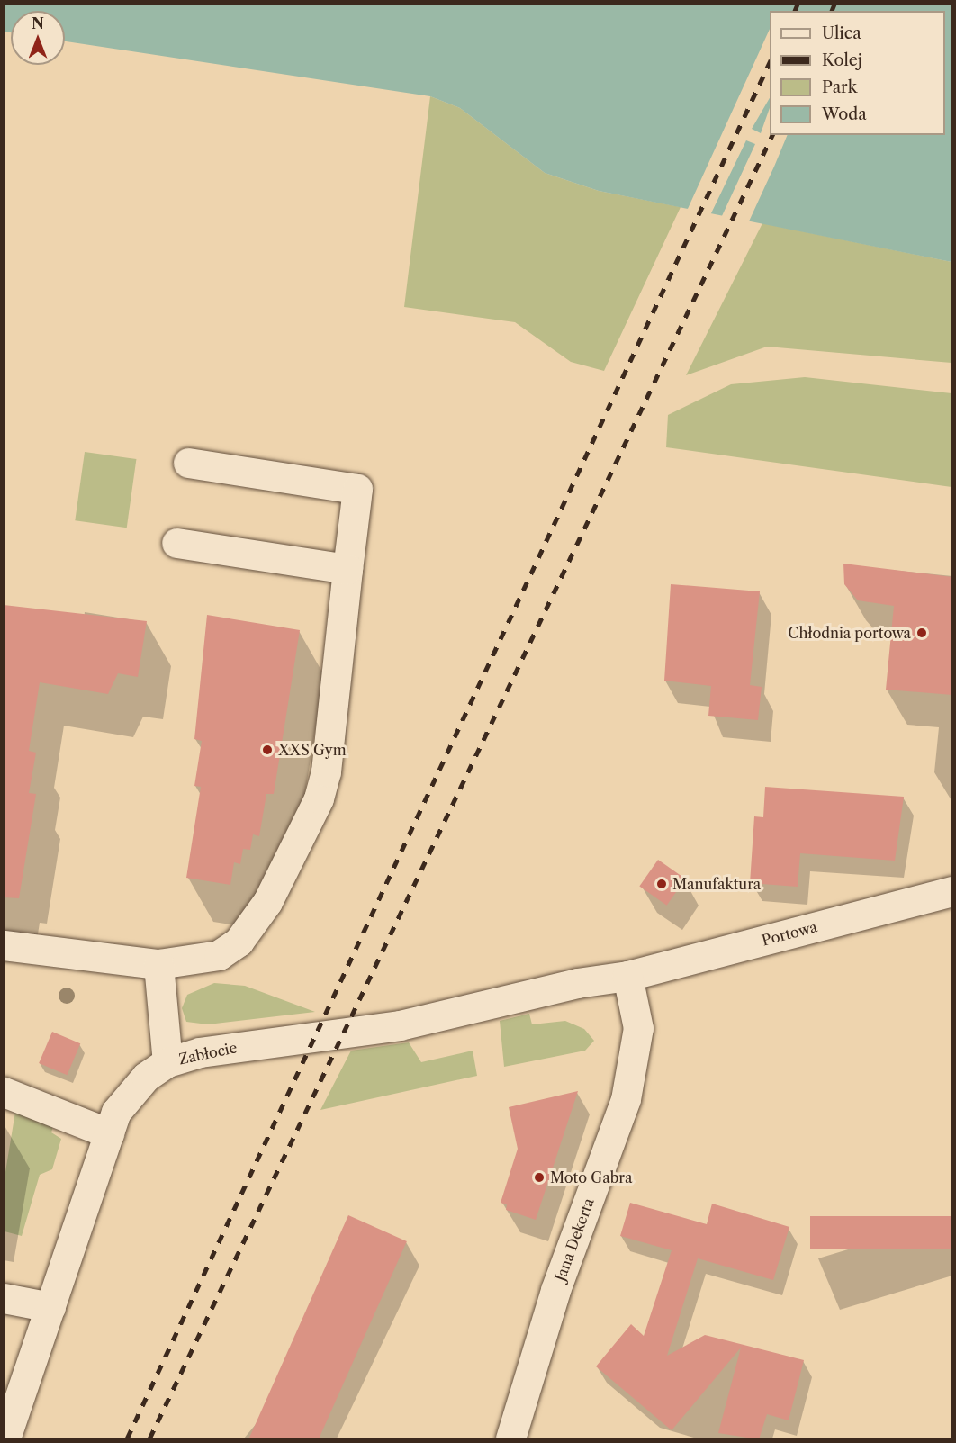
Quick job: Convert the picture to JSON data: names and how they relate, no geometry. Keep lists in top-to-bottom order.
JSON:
{
  "streets": {
    "street": ["Portowa", "Zabłocie", "Jana Dekerta"]
  },
  "crossings": [
    ["Portowa", "Zabłocie"],
    ["Portowa", "Jana Dekerta"],
    ["Zabłocie", "Jana Dekerta"]
  ],
  "places": [
    "Chłodnia portowa",
    "XXS Gym",
    "Manufaktura",
    "Moto Gabra"
  ],
  "legend": [
    "Ulica",
    "Kolej",
    "Park",
    "Woda"
  ],
  "north": "top"
}
